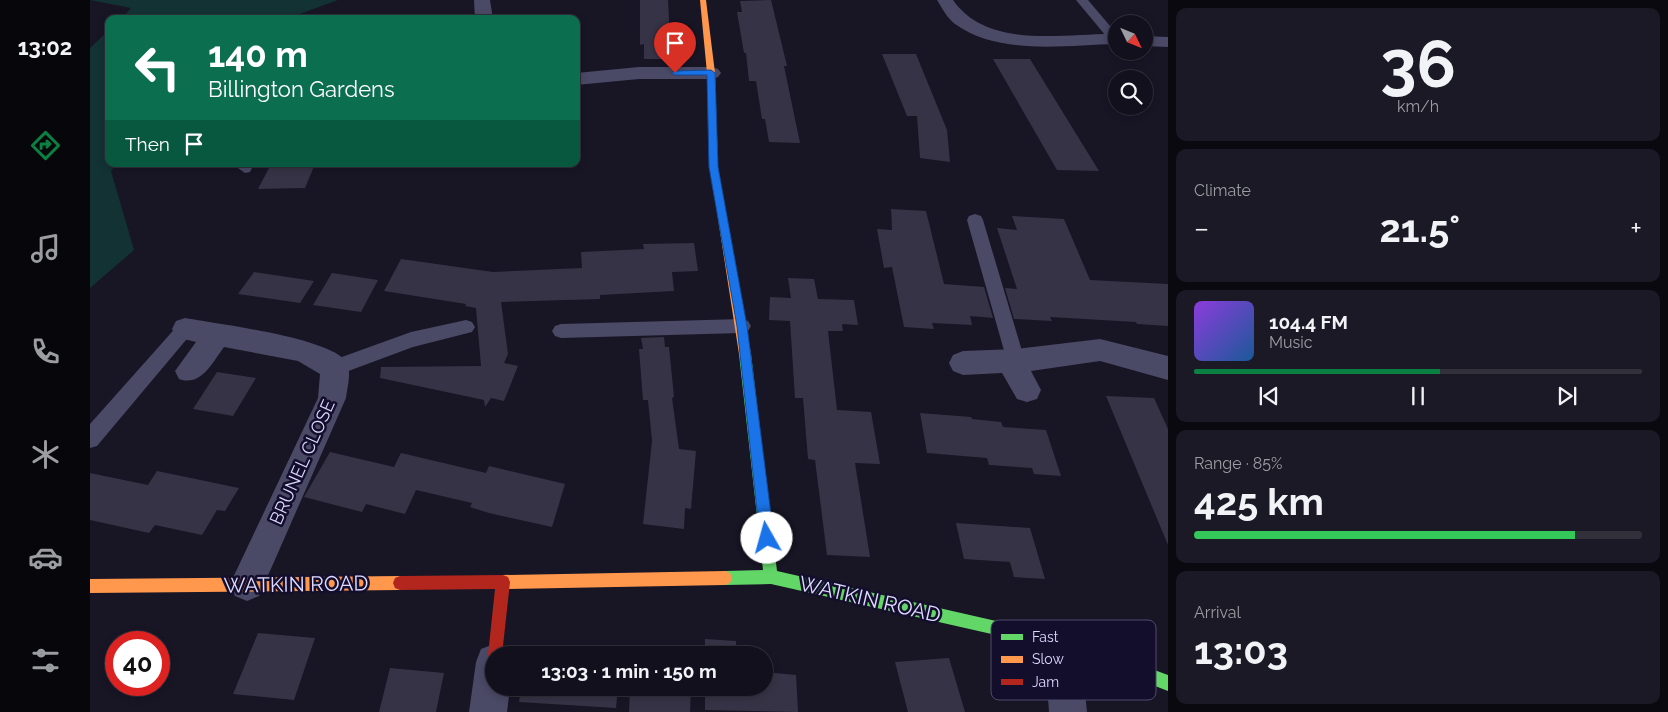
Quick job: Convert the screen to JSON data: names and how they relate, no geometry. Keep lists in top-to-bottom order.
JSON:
{
  "streets": {
    "street": ["BRUNEL CLOSE", "WATKIN ROAD"]
  },
  "crossings": [
    ["BRUNEL CLOSE", "WATKIN ROAD"]
  ],
  "legend": ["Fast", "Slow", "Jam"],
  "north": "bottom right",
  "page": {
    "tabs": "13:02",
    "tile": [
      ["36", "km/h"],
      "Climate",
      ["Range · 85%", "425 km"],
      ["Arrival", "13:03"]
    ],
    "turn": ["140 m", "Billington Gardens"],
    "then": "Then",
    "heat": ["−", "21.5°", "+"],
    "song": ["104.4 FM", "Music"],
    "limit": "40",
    "trip": "13:03 · 1 min · 150 m"
  }
}
